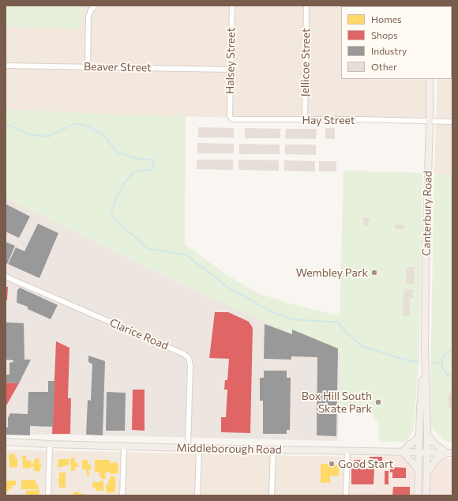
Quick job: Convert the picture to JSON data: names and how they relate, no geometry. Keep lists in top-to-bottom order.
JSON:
{
  "streets": {
    "main road": ["Canterbury Road", "Middleborough Road"],
    "street": [
      "Halsey Street",
      "Jellicoe Street",
      "Beaver Street",
      "Hay Street",
      "Clarice Road"
    ]
  },
  "crossings": [
    ["Halsey Street", "Beaver Street"],
    ["Halsey Street", "Hay Street"],
    ["Jellicoe Street", "Hay Street"],
    ["Hay Street", "Canterbury Road"],
    ["Canterbury Road", "Middleborough Road"],
    ["Clarice Road", "Middleborough Road"]
  ],
  "places": ["Wembley Park", "Box Hill South Skate Park", "Good Start"],
  "legend": [
    "Homes",
    "Shops",
    "Industry",
    "Other"
  ]
}
